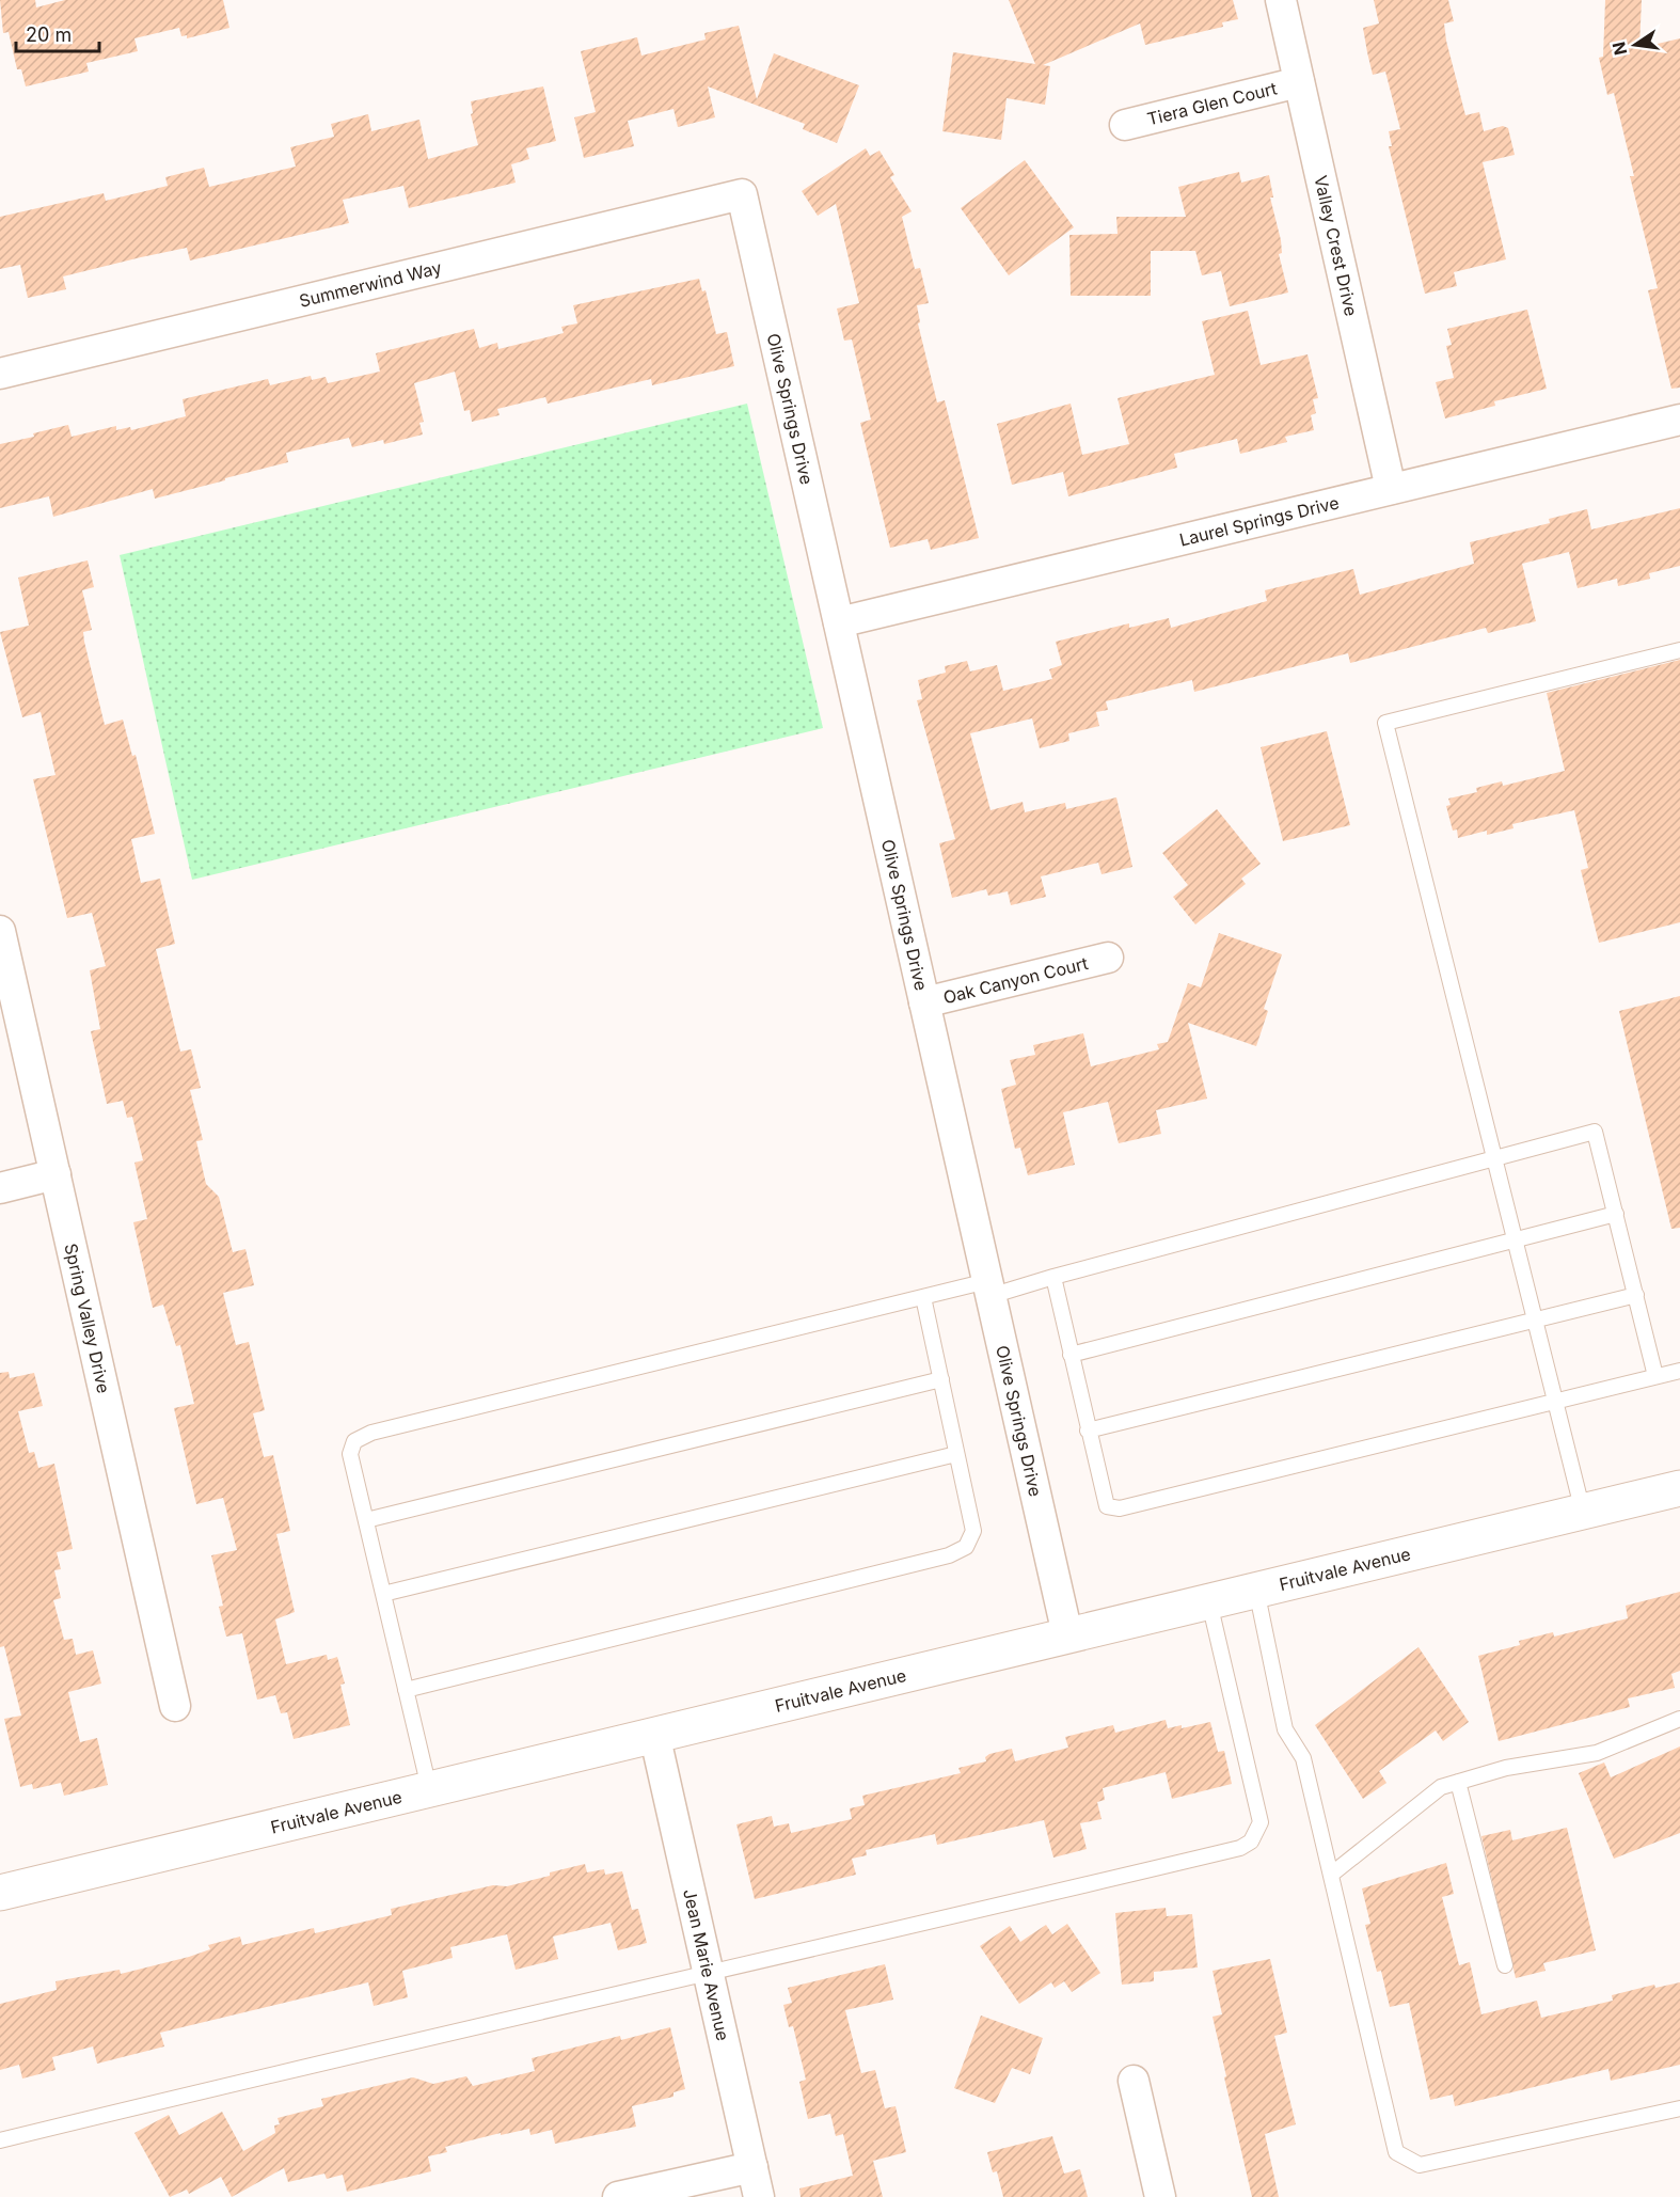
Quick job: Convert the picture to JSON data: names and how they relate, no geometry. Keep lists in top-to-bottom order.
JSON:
{
  "streets": {
    "main road": ["Fruitvale Avenue"],
    "street": [
      "Tiera Glen Court",
      "Valley Crest Drive",
      "Summerwind Way",
      "Olive Springs Drive",
      "Laurel Springs Drive",
      "Oak Canyon Court",
      "Spring Valley Drive",
      "Jean Marie Avenue"
    ]
  },
  "crossings": [
    ["Tiera Glen Court", "Valley Crest Drive"],
    ["Valley Crest Drive", "Laurel Springs Drive"],
    ["Summerwind Way", "Olive Springs Drive"],
    ["Olive Springs Drive", "Laurel Springs Drive"],
    ["Olive Springs Drive", "Oak Canyon Court"],
    ["Olive Springs Drive", "Fruitvale Avenue"],
    ["Fruitvale Avenue", "Jean Marie Avenue"]
  ],
  "scale_bar": "20 m",
  "north": "left"
}
